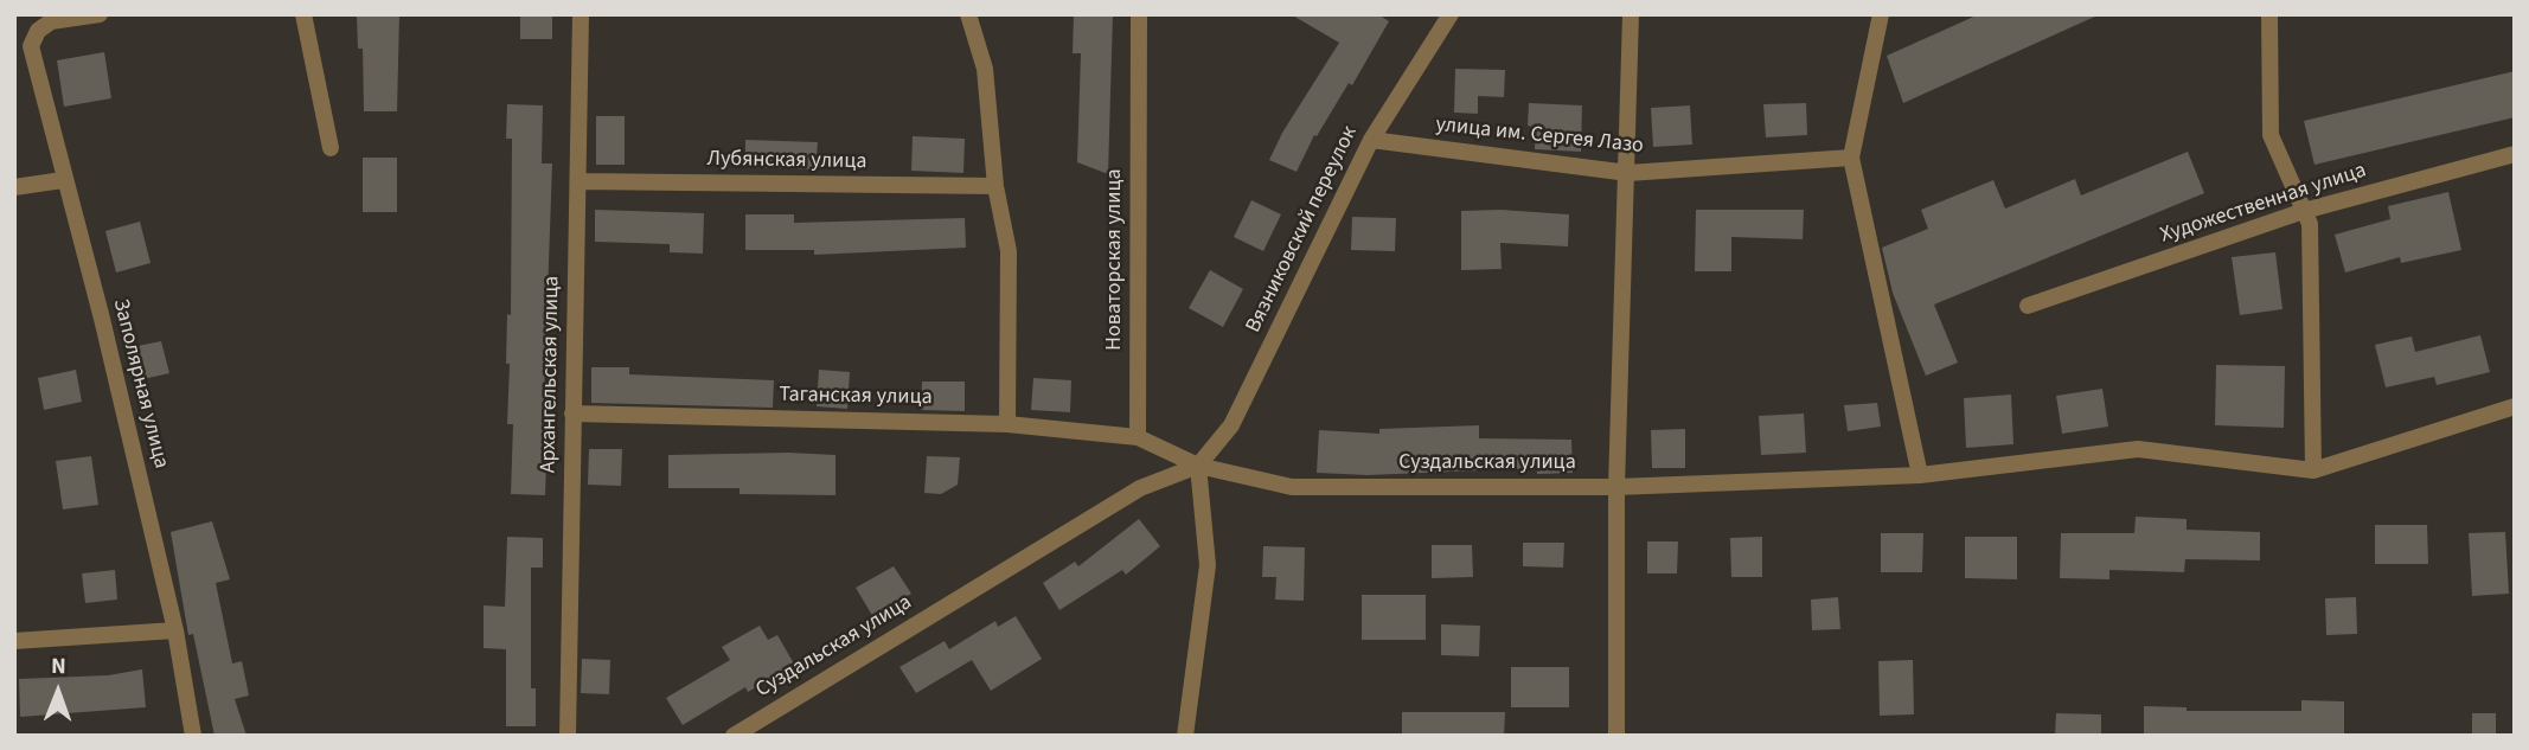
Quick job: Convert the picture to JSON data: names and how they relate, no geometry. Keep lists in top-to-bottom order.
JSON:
{
  "streets": {
    "street": [
      "улица им. Сергея Лазо",
      "Лубянская улица",
      "Художественная улица",
      "Вязниковский переулок",
      "Новаторская улица",
      "Архангельская улица",
      "Заполярная улица",
      "Таганская улица",
      "Суздальская улица"
    ]
  },
  "crossings": [
    ["улица им. Сергея Лазо", "Вязниковский переулок"],
    ["Лубянская улица", "Архангельская улица"],
    ["Вязниковский переулок", "Суздальская улица"],
    ["Новаторская улица", "Таганская улица"],
    ["Архангельская улица", "Таганская улица"]
  ],
  "north": "top"
}
